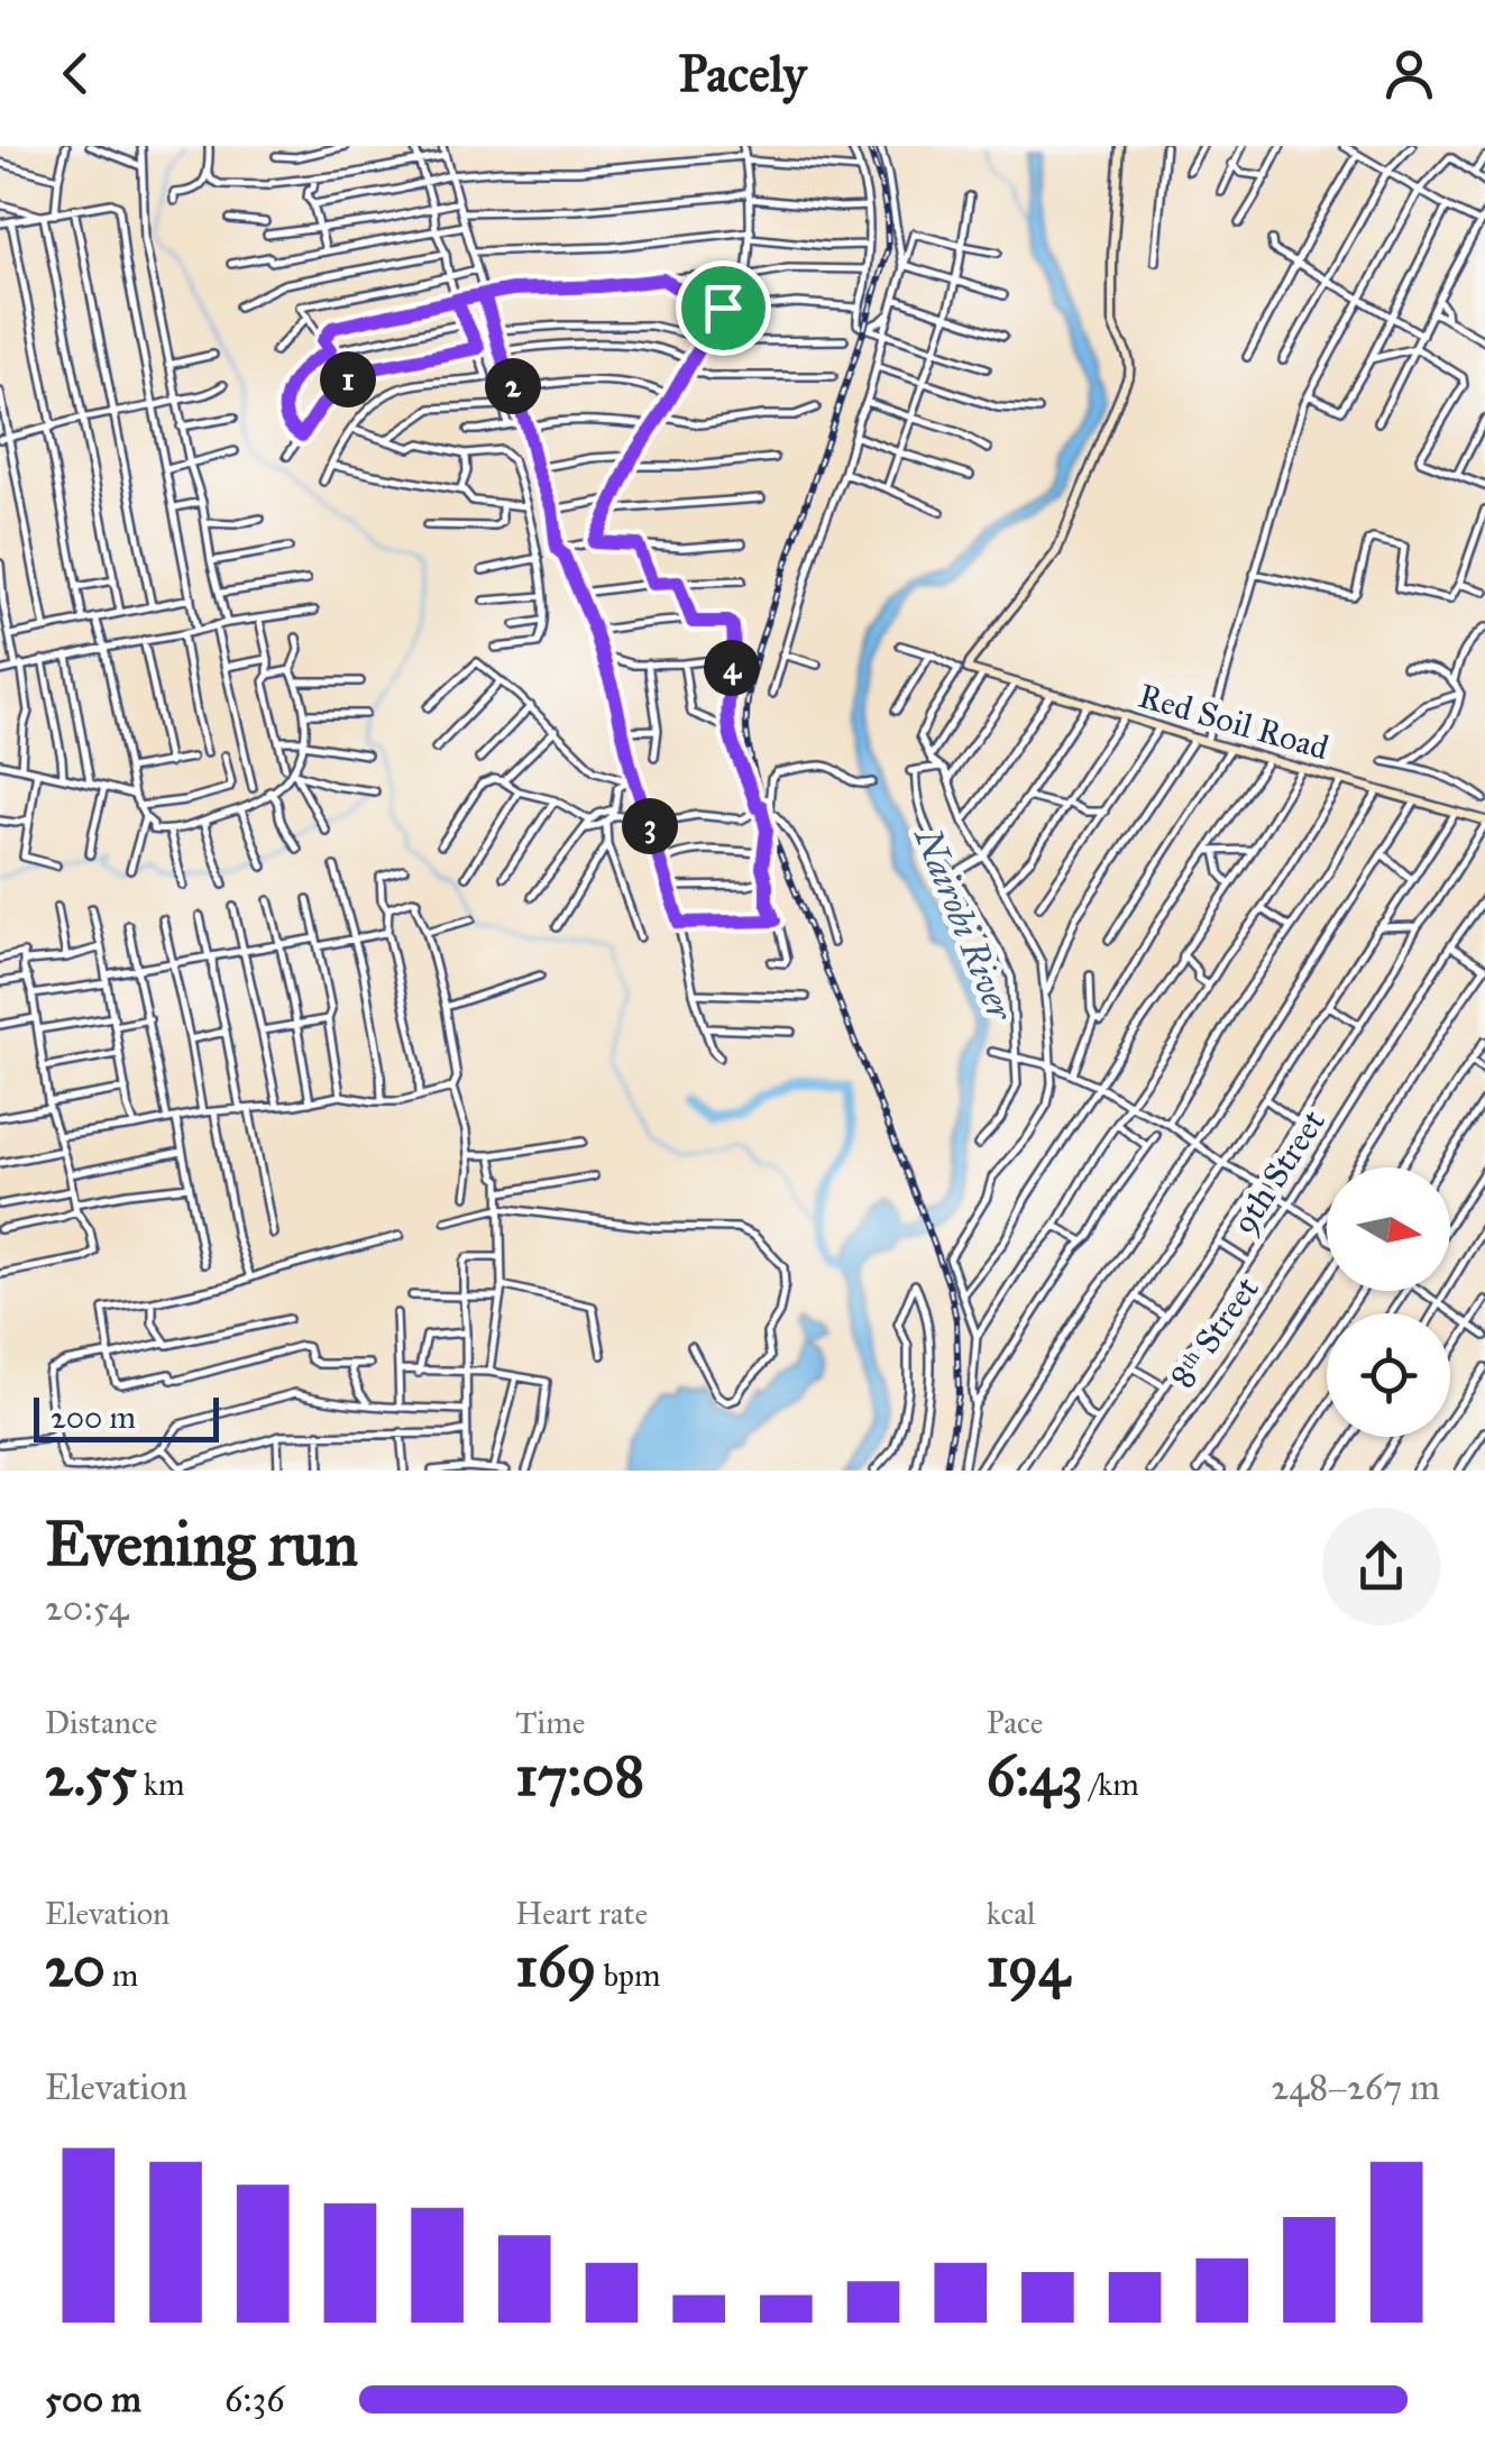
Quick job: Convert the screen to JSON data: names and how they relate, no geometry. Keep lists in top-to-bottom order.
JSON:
{
  "streets": {
    "street": ["Red Soil Road", "9th Street", "8ᵗʰ Street"]
  },
  "water": ["Nairobi River"],
  "scale_bar": "200 m",
  "north": "right",
  "page": {
    "header": "Pacely",
    "pins": [
      "1",
      "2",
      "4",
      "3"
    ],
    "scale": "200 m",
    "heading": ["Evening run", "20:54"],
    "stats": [
      ["Distance", "2.55 km"],
      ["Time", "17:08"],
      ["Pace", "6:43 /km"],
      ["Elevation", "20 m"],
      ["Heart rate", "169 bpm"],
      ["kcal", "194"]
    ],
    "chart": ["Elevation", "248–267 m"],
    "list": [
      {
        "name": "500 m",
        "note": "6:36"
      }
    ]
  }
}
